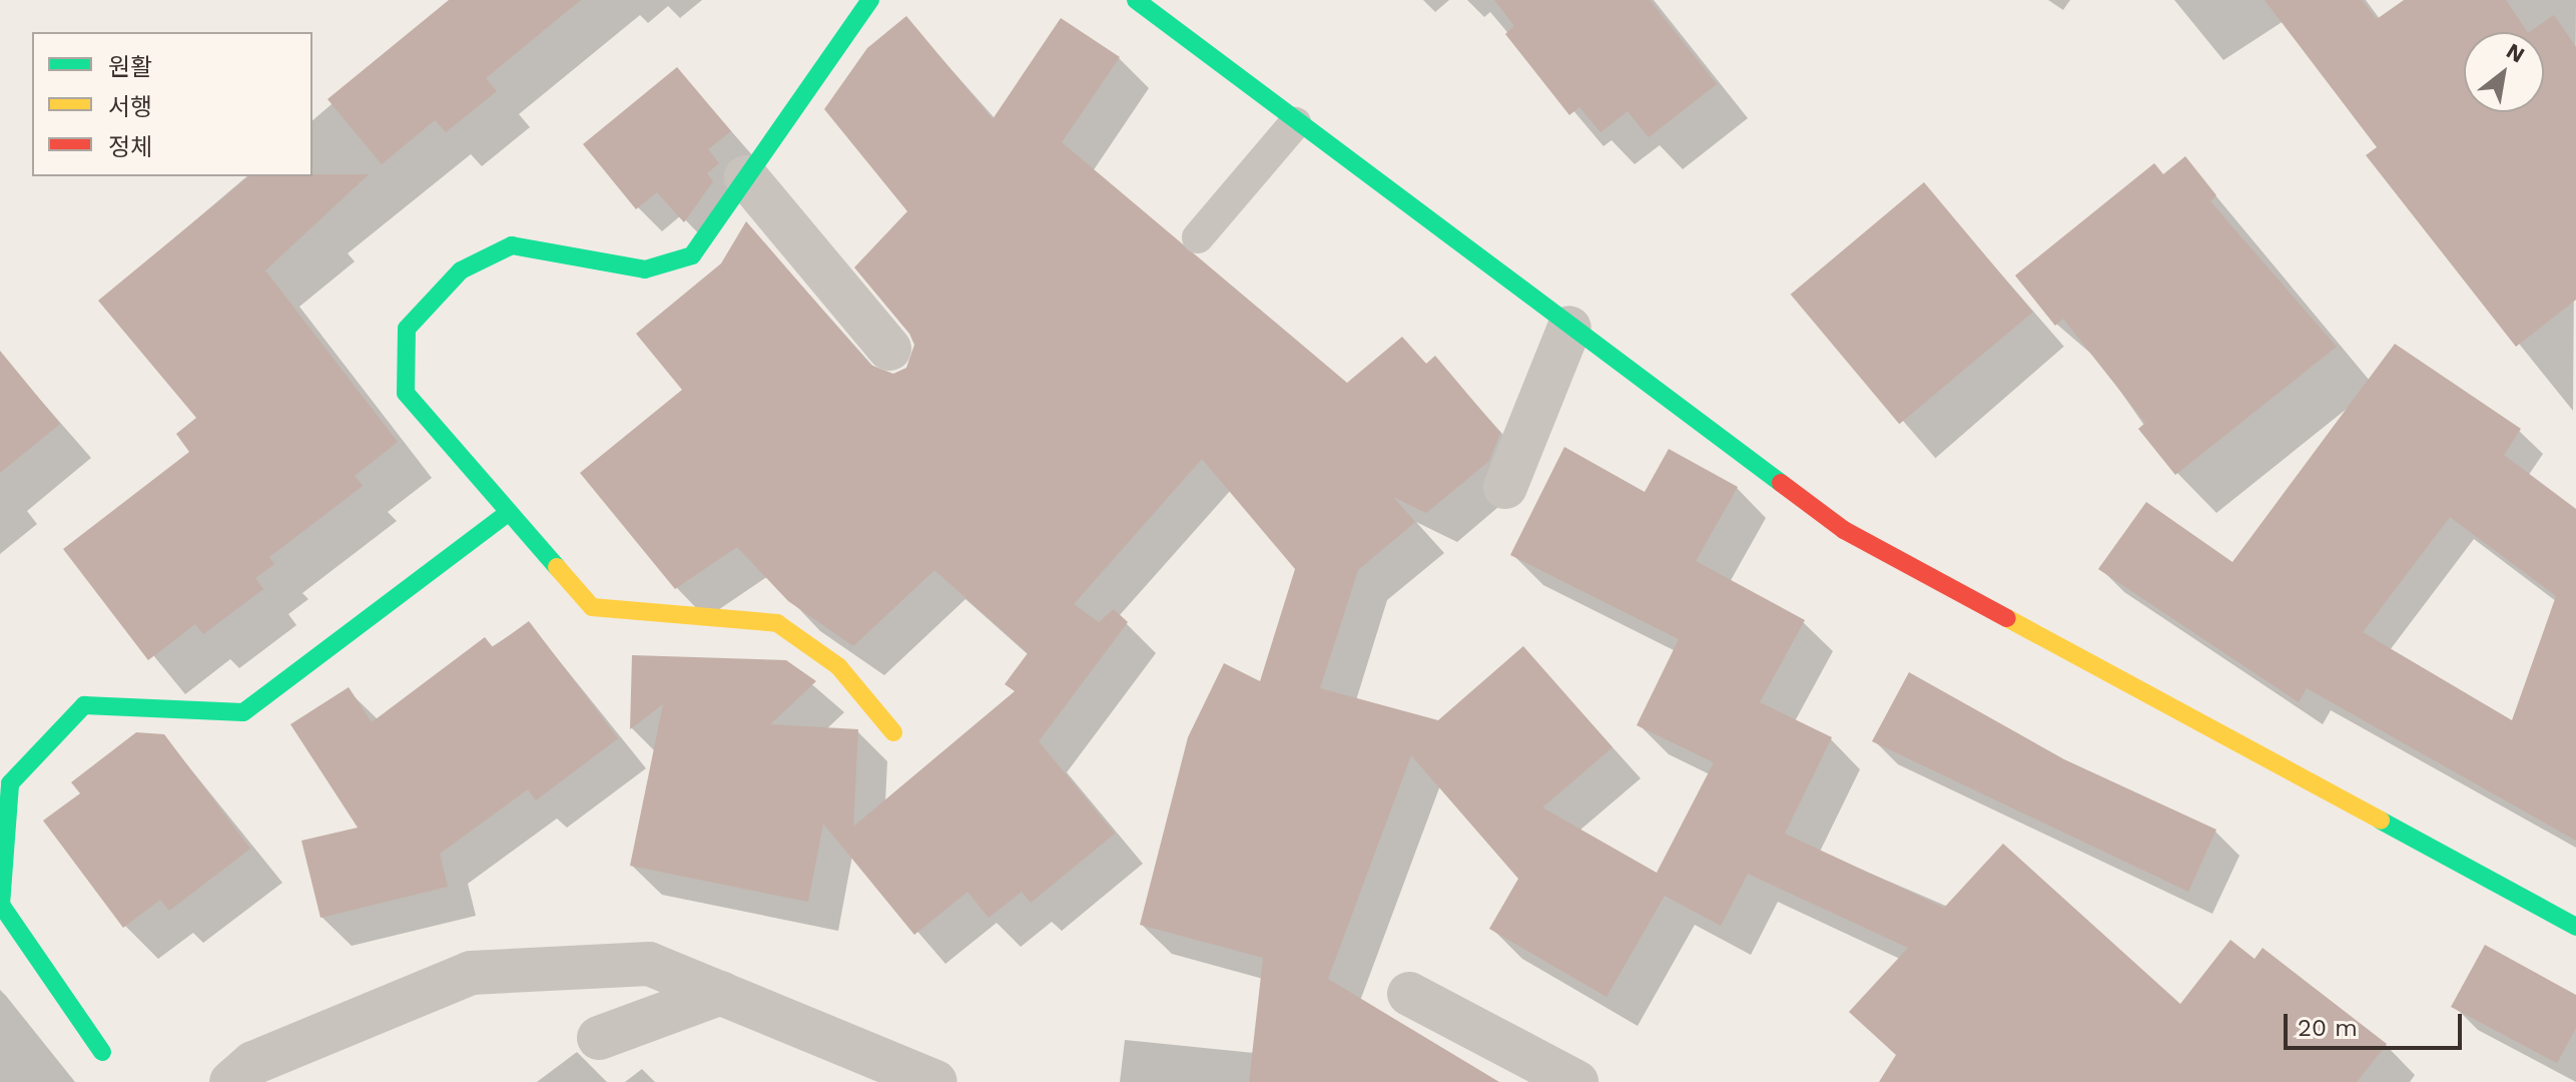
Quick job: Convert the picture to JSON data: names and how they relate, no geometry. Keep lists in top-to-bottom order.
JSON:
{
  "legend": ["원활", "서행", "정체"],
  "scale_bar": "20 m",
  "north": "top right"
}
